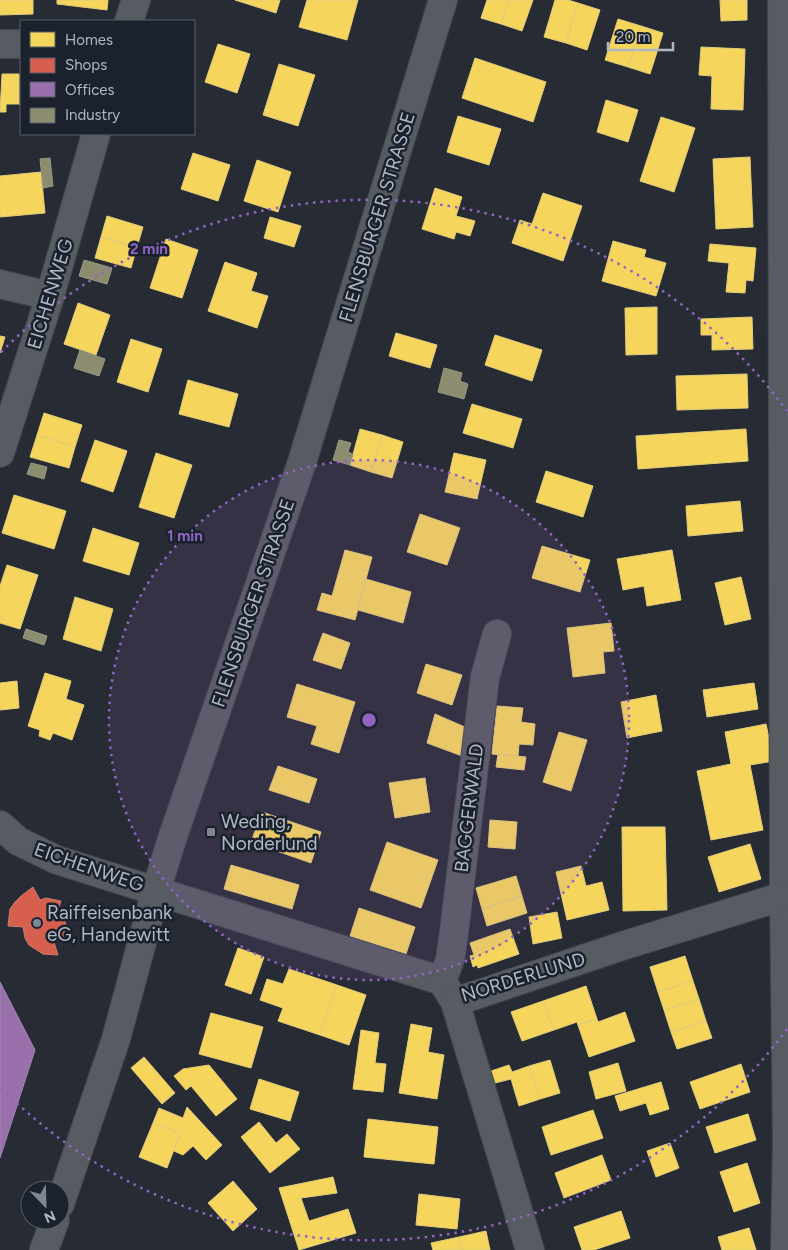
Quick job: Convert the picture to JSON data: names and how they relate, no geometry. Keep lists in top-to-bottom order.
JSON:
{
  "streets": {
    "street": [
      "FLENSBURGER STRASSE",
      "EICHENWEG",
      "BAGGERWALD",
      "NORDERLUND"
    ]
  },
  "crossings": [
    ["FLENSBURGER STRASSE", "EICHENWEG"],
    ["FLENSBURGER STRASSE", "NORDERLUND"],
    ["EICHENWEG", "NORDERLUND"],
    ["BAGGERWALD", "NORDERLUND"]
  ],
  "places": {
    "transit": ["Weding, Norderlund"],
    "other": ["Raiffeisenbank eG, Handewitt"]
  },
  "legend": [
    "Homes",
    "Shops",
    "Offices",
    "Industry"
  ],
  "scale_bar": "20 m",
  "north": "bottom right",
  "rings": ["2 min", "1 min"]
}
